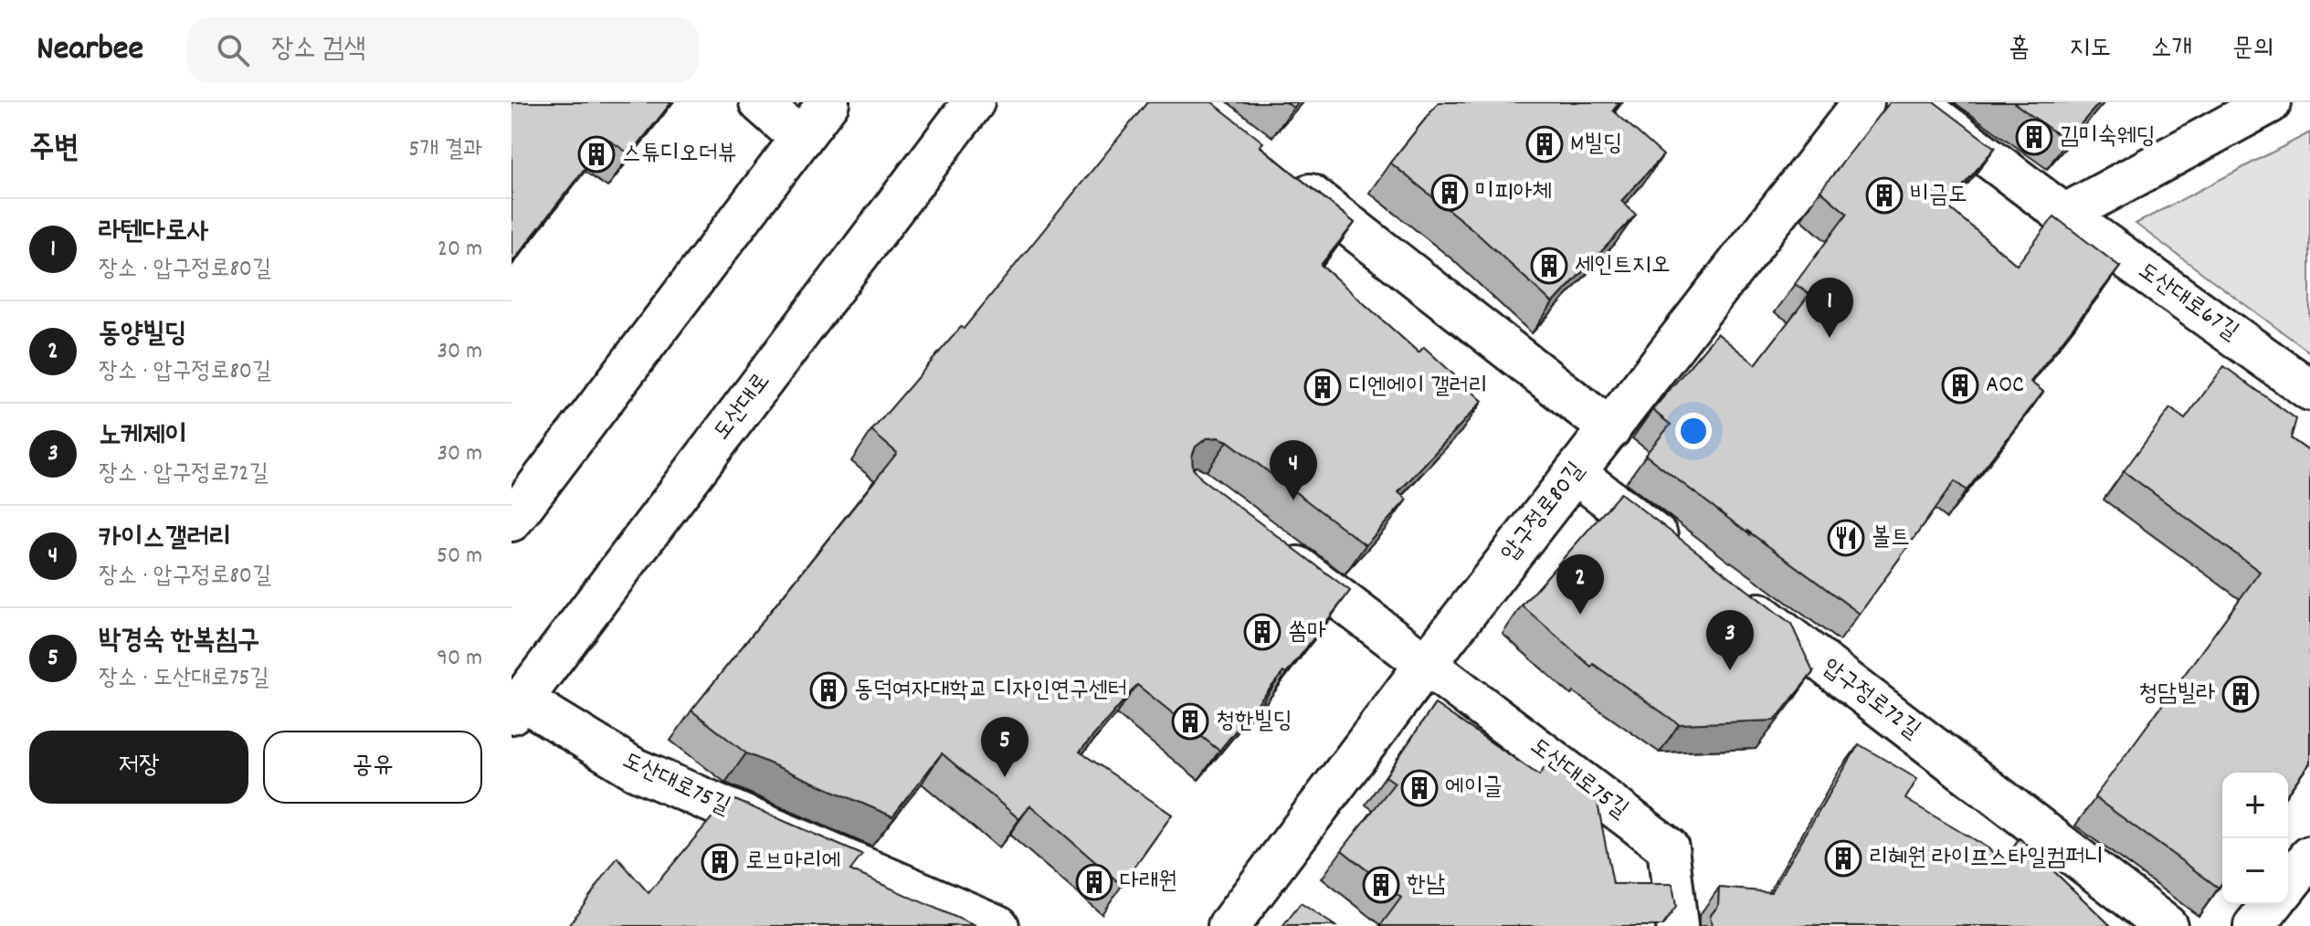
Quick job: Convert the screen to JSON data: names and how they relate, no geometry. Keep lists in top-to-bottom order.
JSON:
{
  "streets": {
    "street": [
      "도산대로67길",
      "도산대로",
      "압구정로80길",
      "압구정로72길",
      "도산대로75길"
    ]
  },
  "crossings": [
    ["도산대로", "도산대로75길"],
    ["압구정로80길", "도산대로75길"]
  ],
  "places": {
    "building": [
      "김미숙웨딩",
      "M빌딩",
      "스튜디오더뷰",
      "미피아체",
      "비금도",
      "세인트지오",
      "AOC",
      "디엔에이 갤러리",
      "쏨마",
      "동덕여자대학교 디자인연구센터",
      "청담빌라",
      "청한빌딩",
      "에이글",
      "리혜원 라이프스타일컴퍼니",
      "로브마리에",
      "다래원",
      "한남"
    ],
    "restaurant": ["볼트"]
  },
  "page": {
    "header": "Nearbee",
    "search": "장소 검색",
    "nav": [
      "홈",
      "지도",
      "소개",
      "문의"
    ],
    "heading": ["주변", "5개 결과"],
    "list": [
      {
        "mark": "1",
        "name": "라텐다로사",
        "note": "장소 · 압구정로80길",
        "value": "20 m"
      },
      {
        "mark": "2",
        "name": "동양빌딩",
        "note": "장소 · 압구정로80길",
        "value": "30 m"
      },
      {
        "mark": "3",
        "name": "노케제이",
        "note": "장소 · 압구정로72길",
        "value": "30 m"
      },
      {
        "mark": "4",
        "name": "카이스갤러리",
        "note": "장소 · 압구정로80길",
        "value": "50 m"
      },
      {
        "mark": "5",
        "name": "박경숙 한복침구",
        "note": "장소 · 도산대로75길",
        "value": "90 m"
      }
    ],
    "pins": [
      "1",
      "4",
      "2",
      "3",
      "5"
    ],
    "buttons": ["저장", "공유"],
    "map_buttons": ["+", "−"]
  }
}
